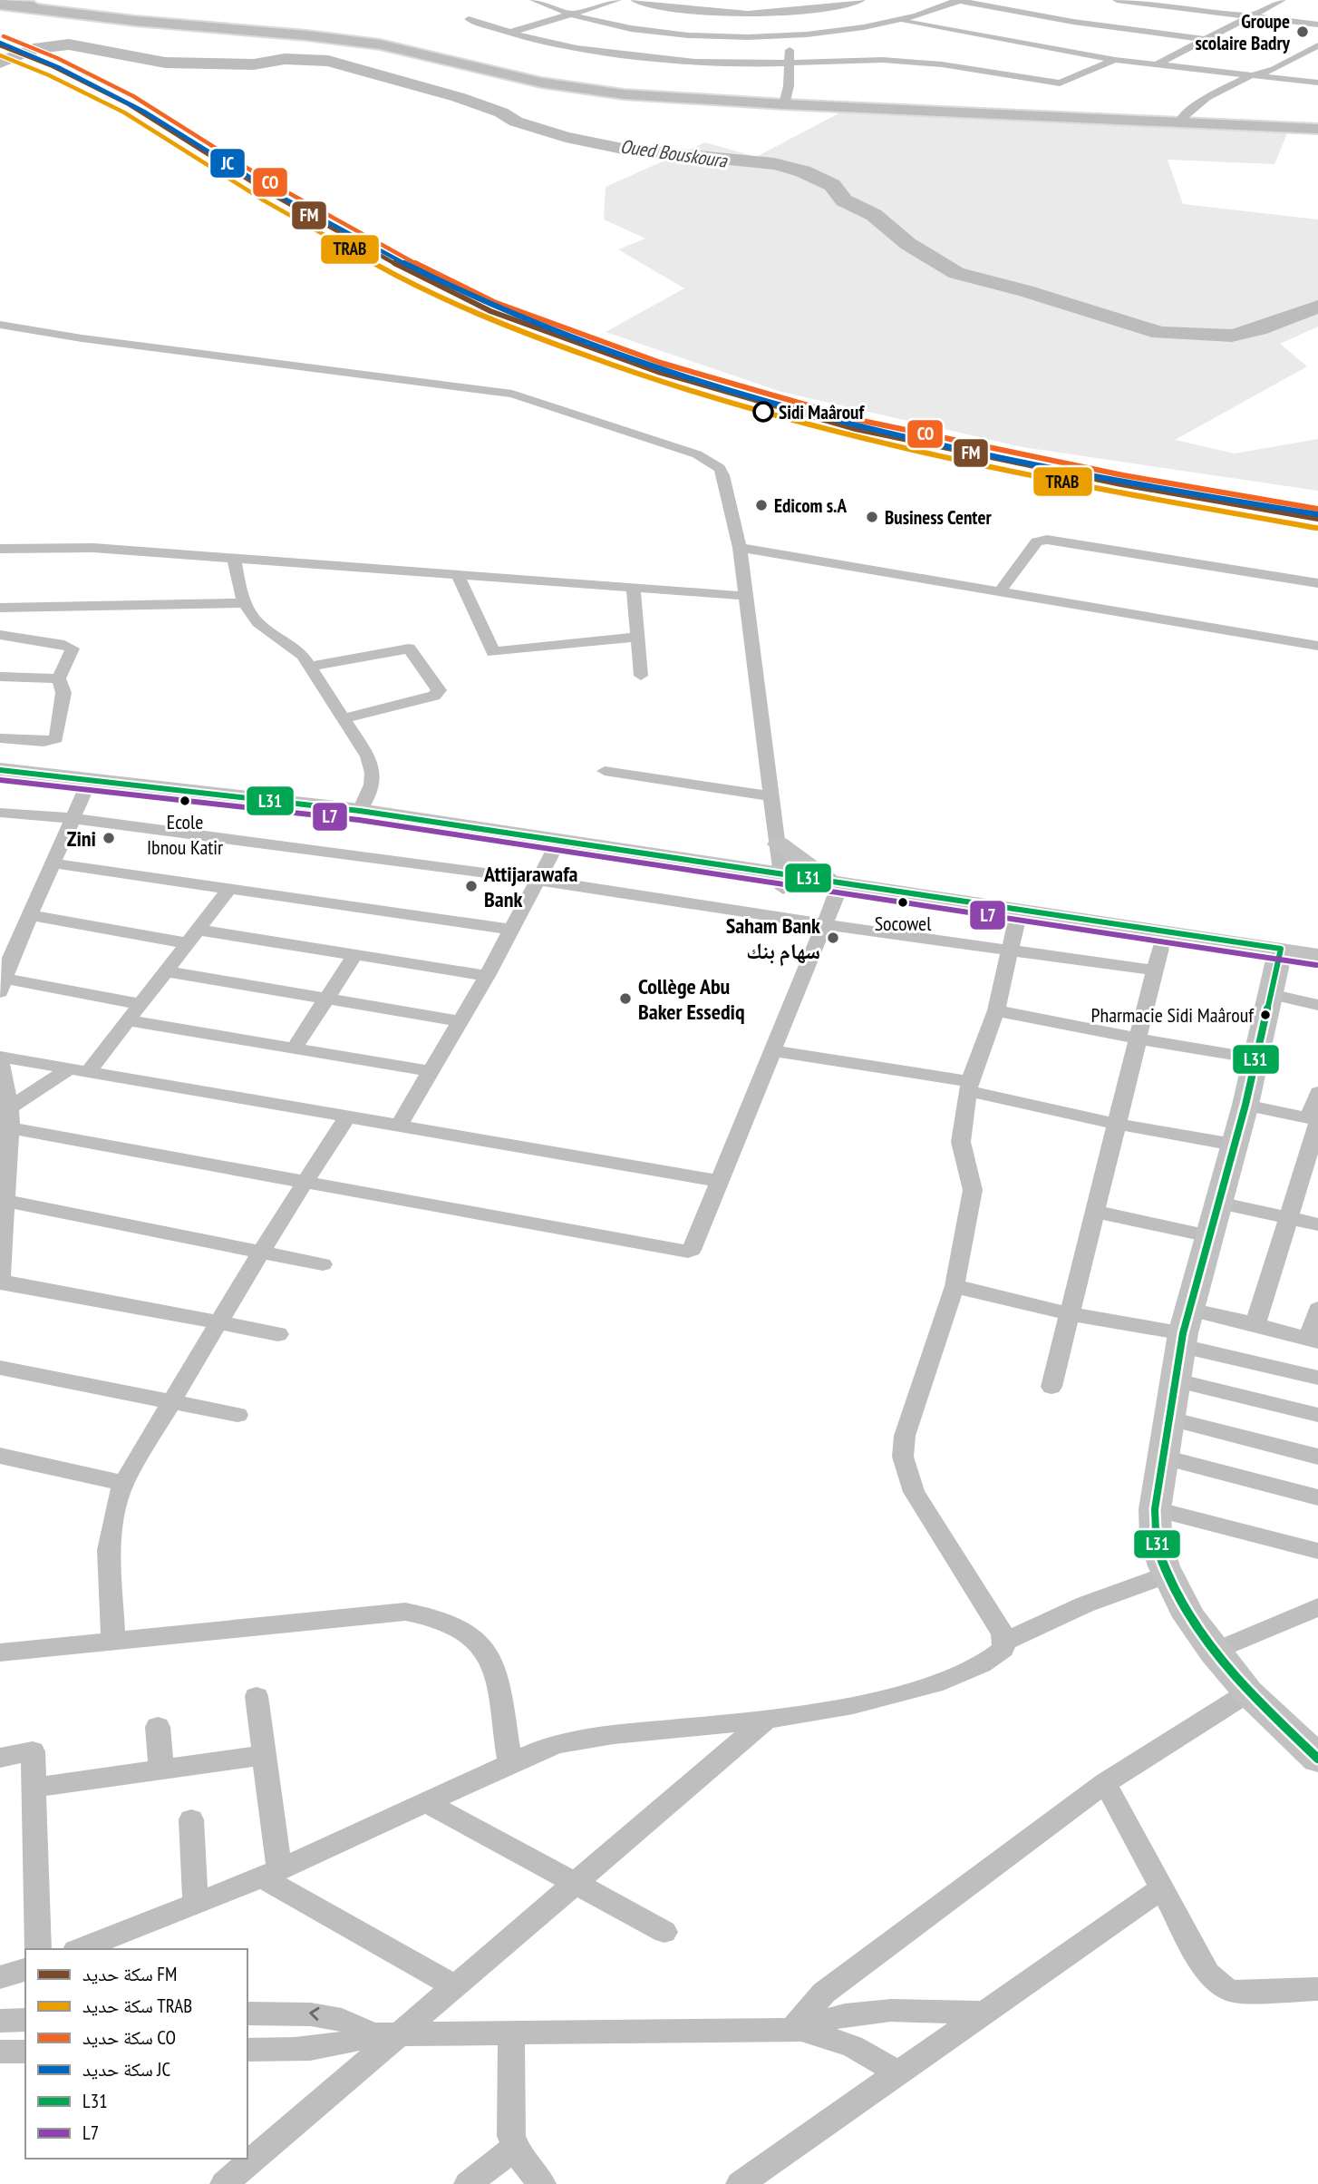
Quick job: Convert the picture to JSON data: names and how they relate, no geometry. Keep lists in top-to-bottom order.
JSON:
{
  "water": ["Oued Bouskoura"],
  "places": [
    "Groupe scolaire Badry",
    "Sidi Maârouf",
    "Edicom s.A",
    "Business Center",
    "Ecole Ibnou Katir",
    "Zini",
    "Attijarawafa Bank",
    "Socowel",
    "Saham Bank سهام بنك",
    "Collège Abu Baker Essediq",
    "Pharmacie Sidi Maârouf"
  ],
  "lines": [
    "rail line CO",
    "rail line JC",
    "rail line FM",
    "rail line TRAB",
    "transit line L31",
    "transit line L7"
  ],
  "legend": [
    "سكة حديد FM",
    "سكة حديد TRAB",
    "سكة حديد CO",
    "سكة حديد JC",
    "L31",
    "L7"
  ]
}
